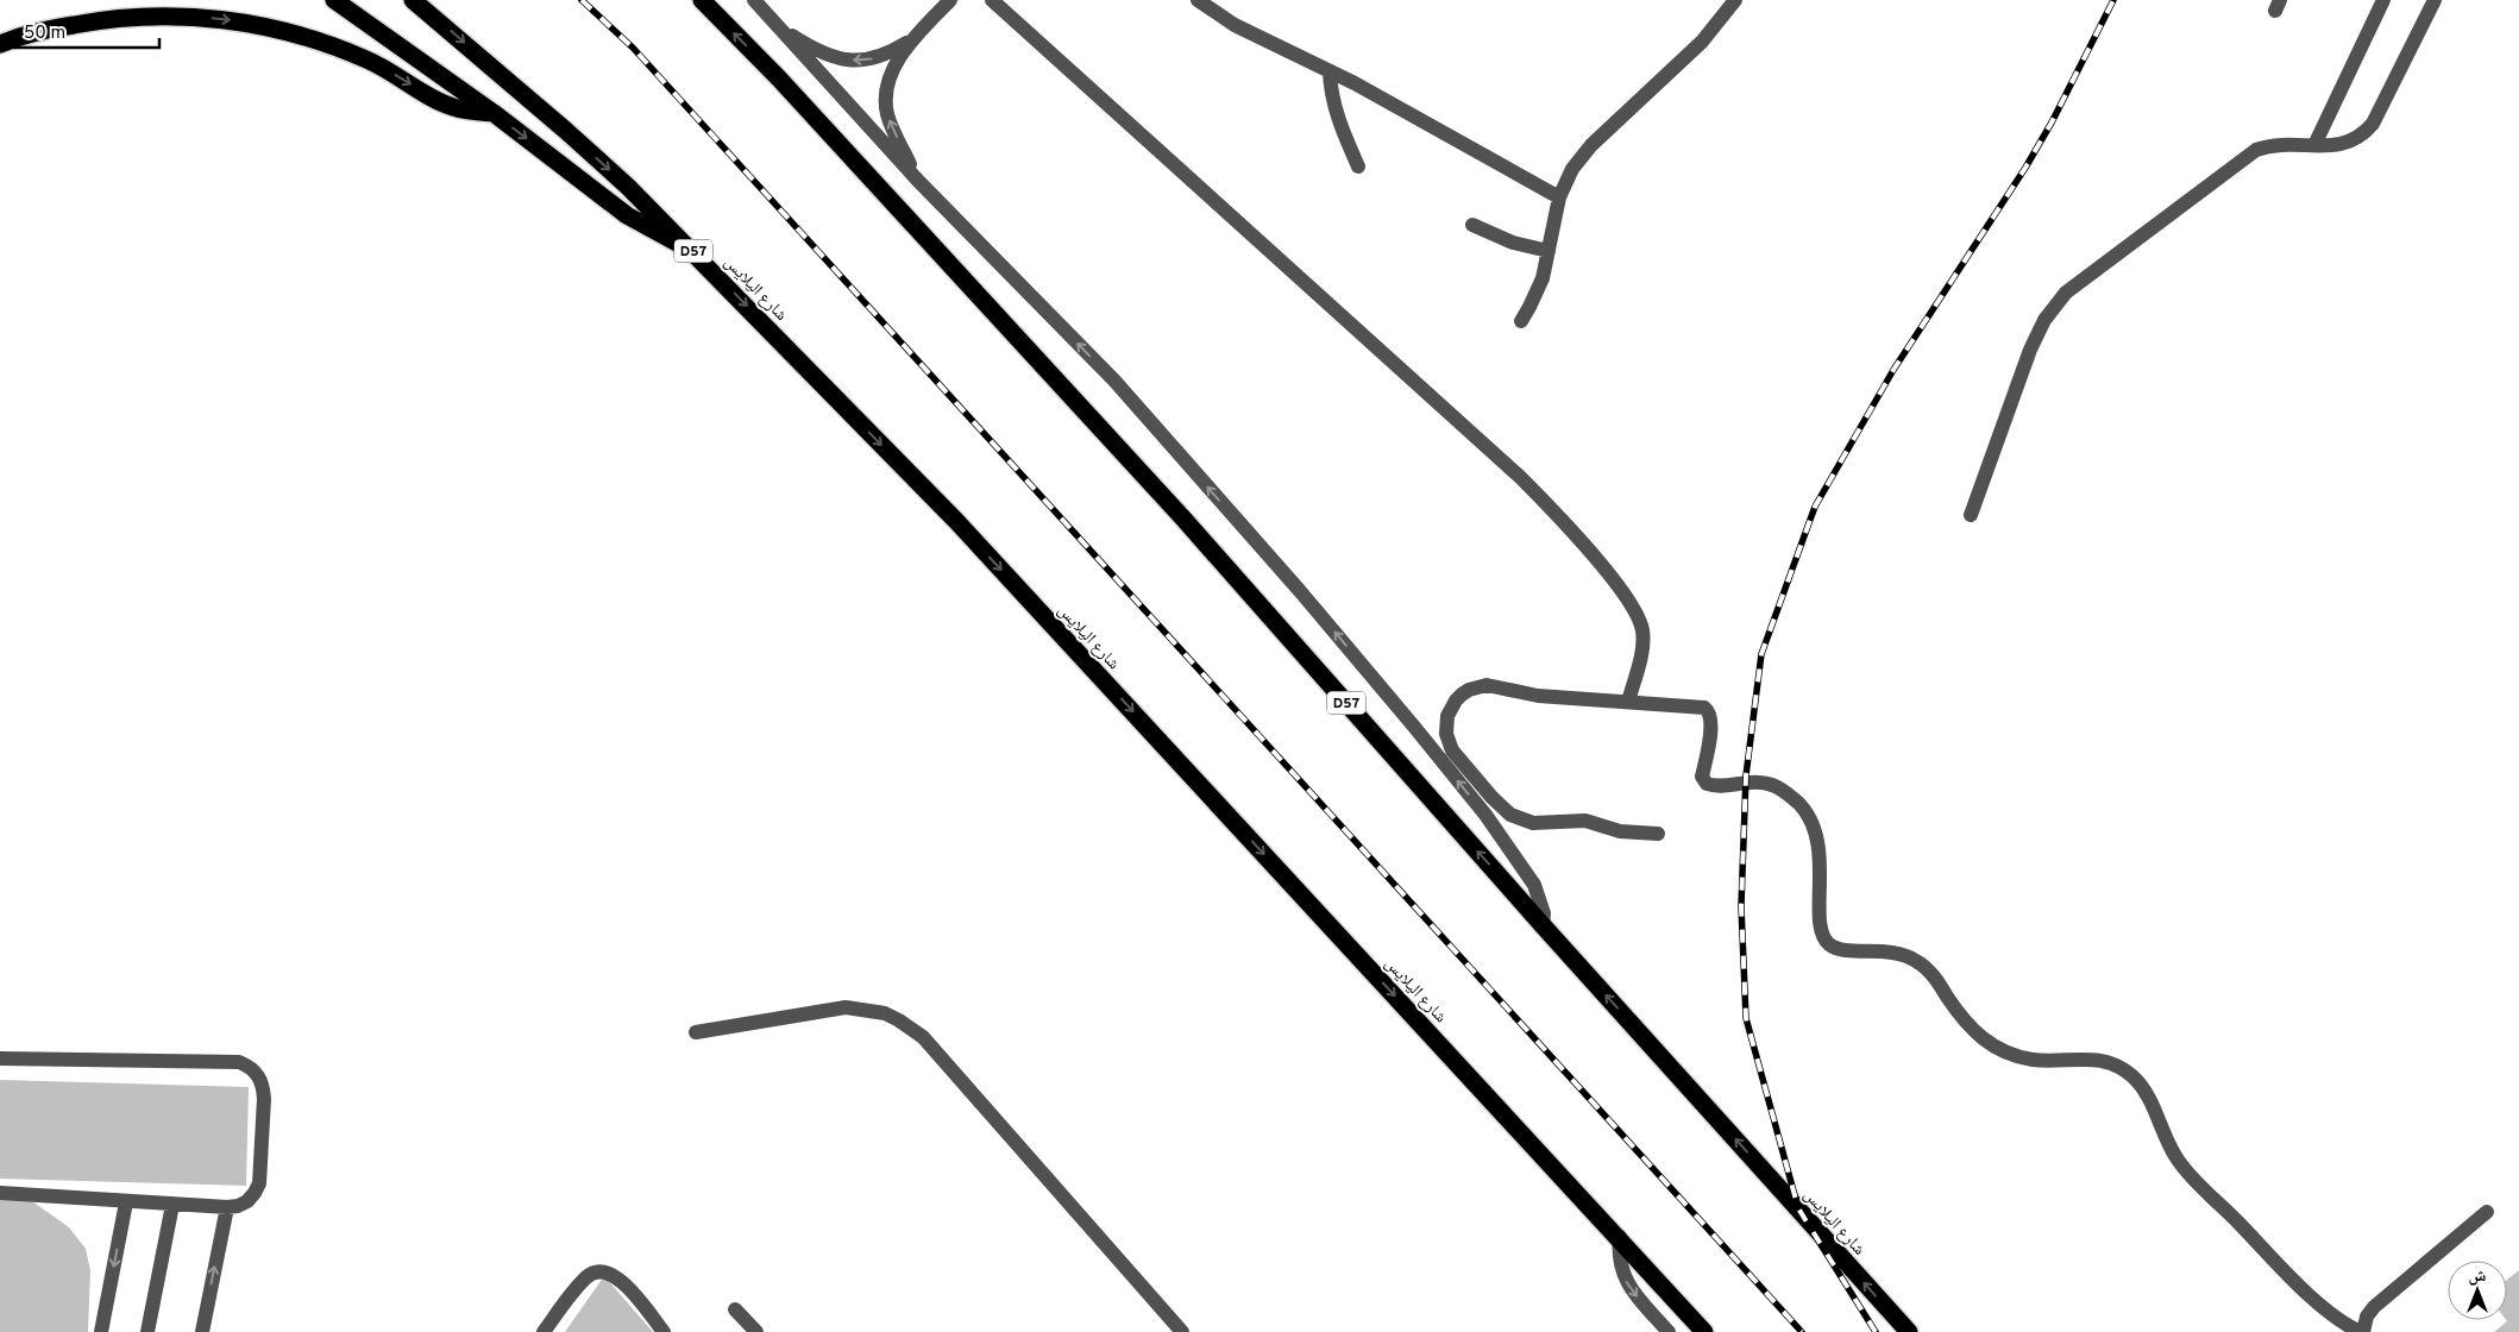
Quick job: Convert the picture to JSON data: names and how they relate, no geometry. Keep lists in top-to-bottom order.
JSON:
{
  "streets": {
    "highway": ["D57", "شارع اليلايس"]
  },
  "scale_bar": "50 m",
  "north": "top"
}
